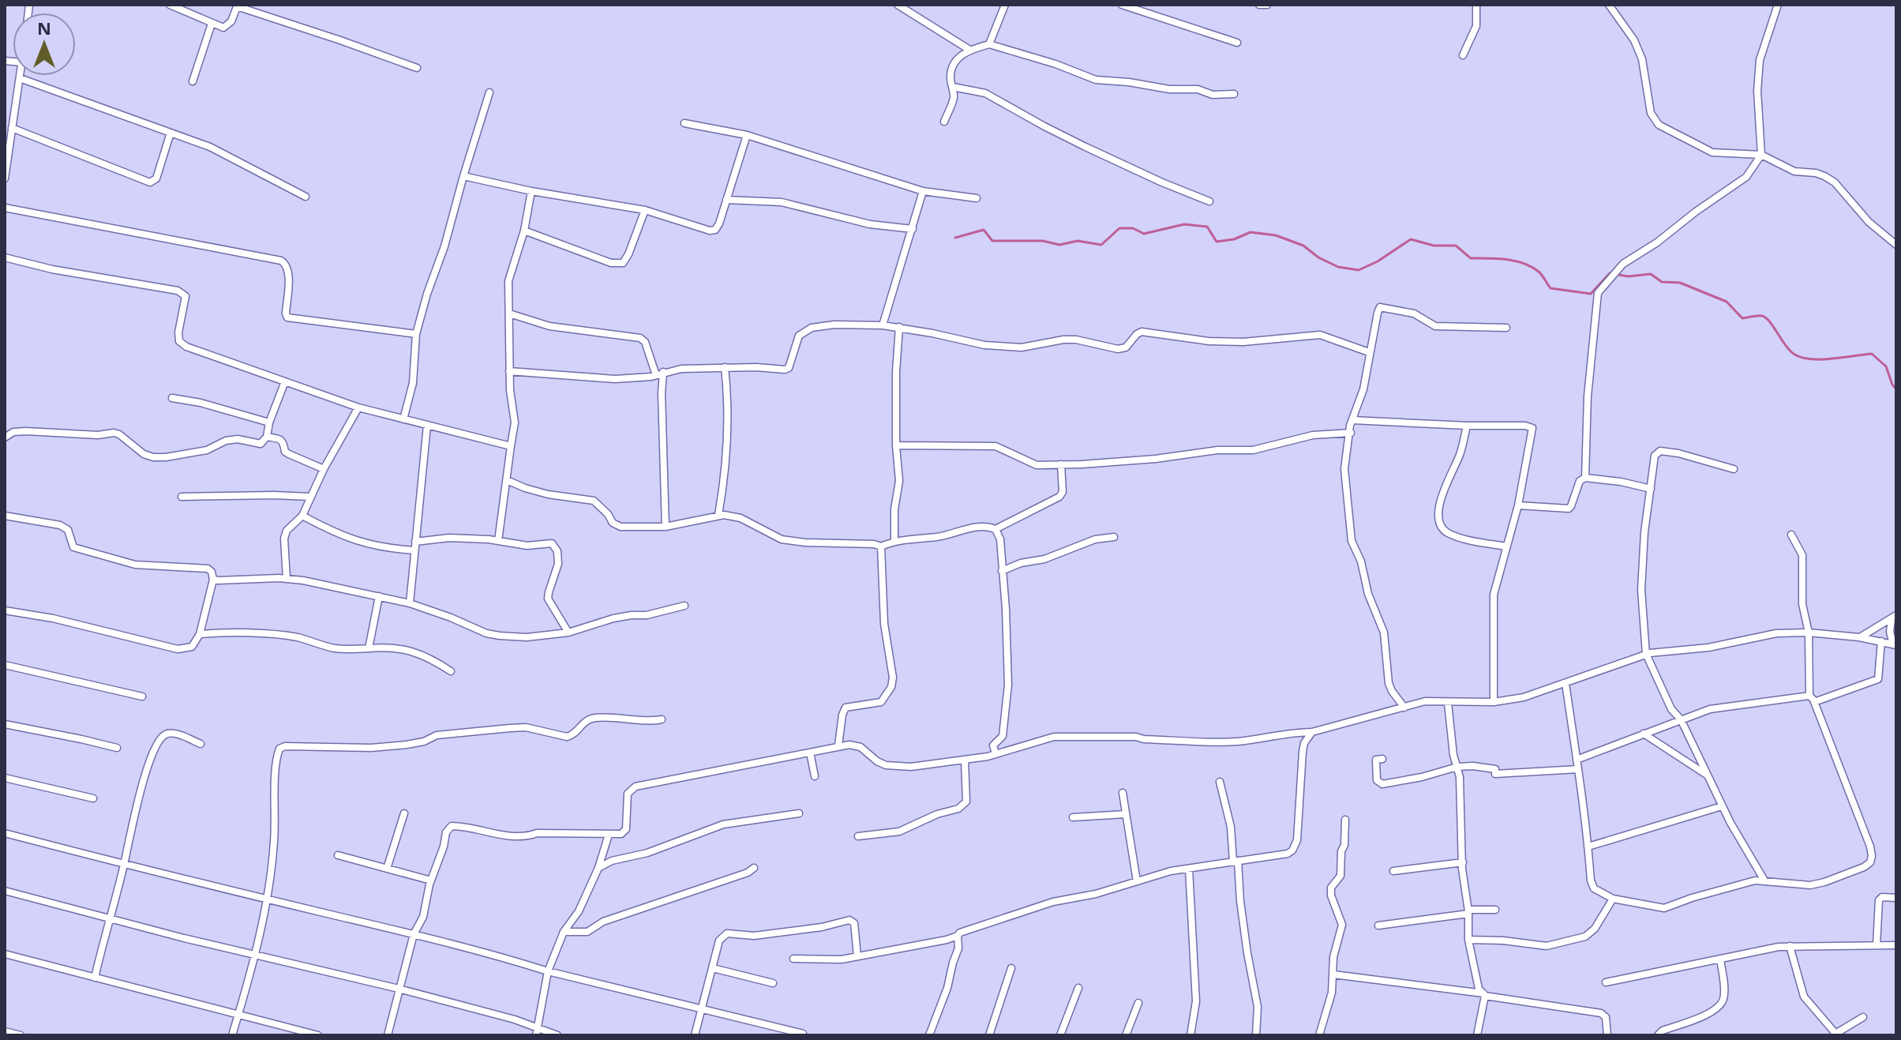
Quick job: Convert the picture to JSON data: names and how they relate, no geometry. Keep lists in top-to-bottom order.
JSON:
{
  "north": "top"
}
